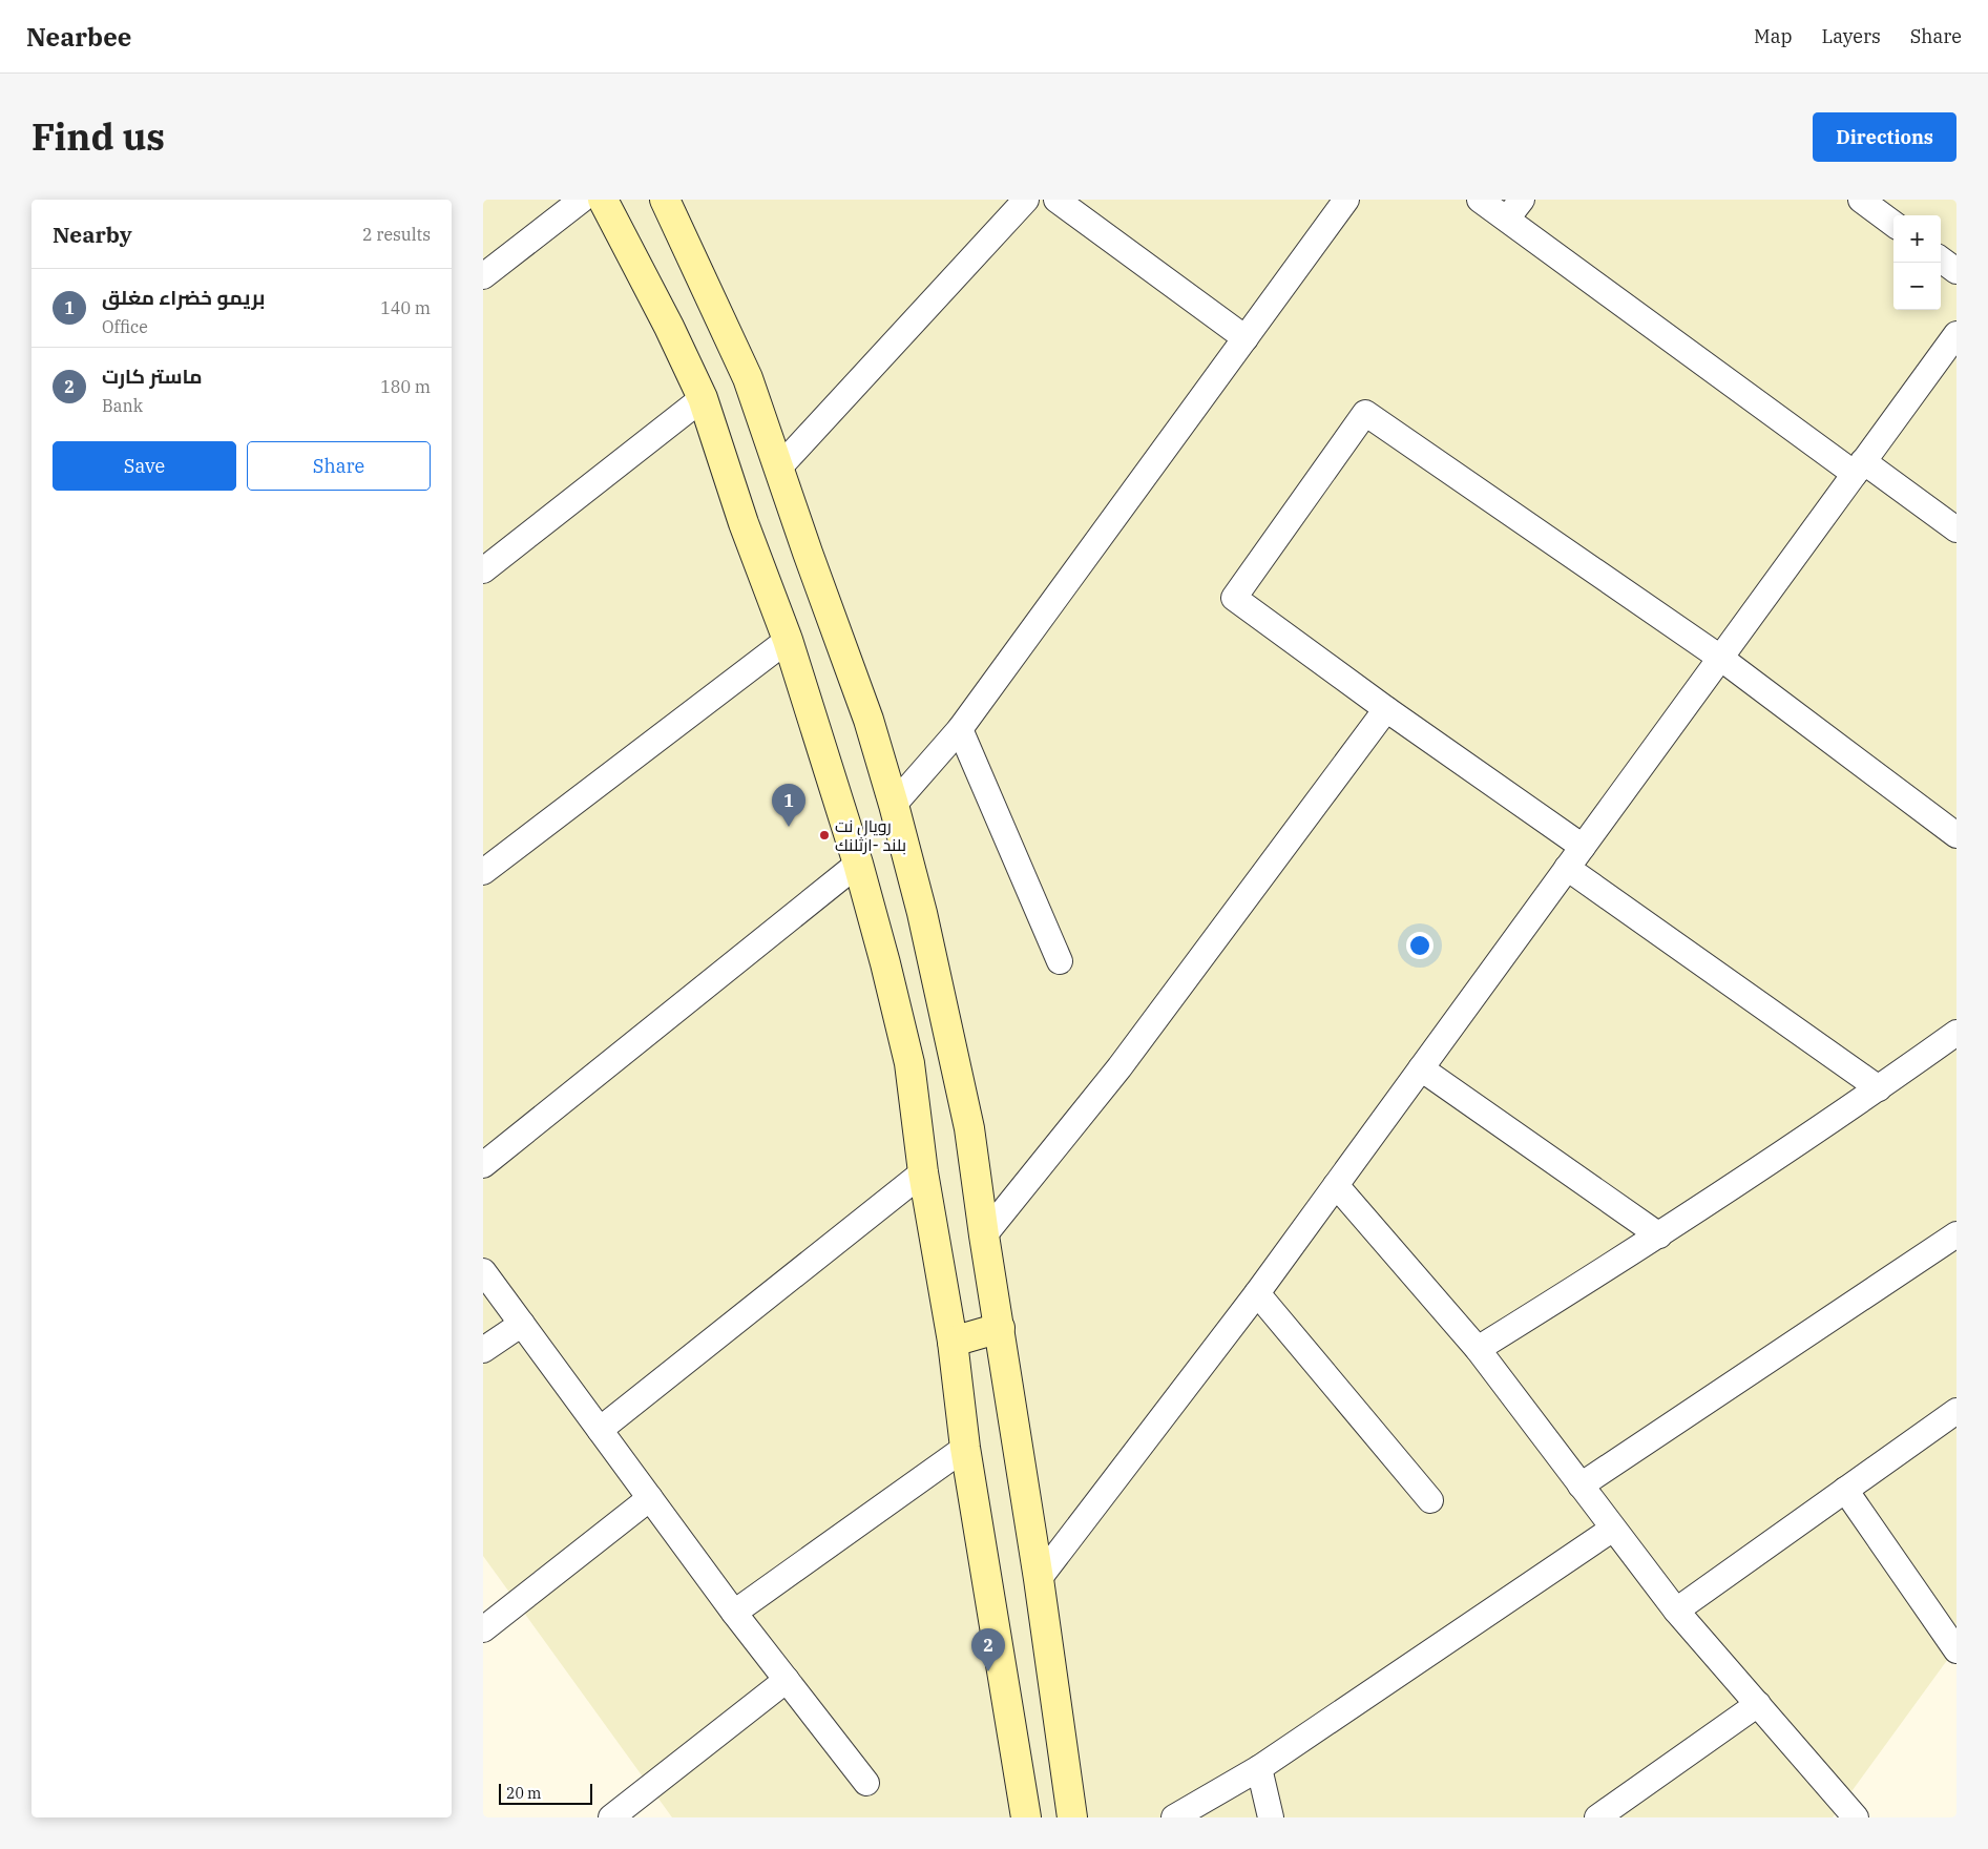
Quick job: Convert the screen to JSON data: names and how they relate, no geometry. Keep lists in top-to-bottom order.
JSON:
{
  "places": ["رويال نت بلند -ارثلنك"],
  "scale_bar": "20 m",
  "page": {
    "header": "Nearbee",
    "nav": ["Map", "Layers", "Share"],
    "title": "Find us",
    "buttons": [
      "Directions",
      ["Save", "Share"]
    ],
    "heading": ["Nearby", "2 results"],
    "map_buttons": ["+", "−"],
    "list": [
      {
        "mark": "1",
        "name": "بريمو خضراء مغلق",
        "note": "Office",
        "value": "140 m"
      },
      {
        "mark": "2",
        "name": "ماستر كارت",
        "note": "Bank",
        "value": "180 m"
      }
    ],
    "pins": ["1", "2"],
    "scale": "20 m"
  }
}
